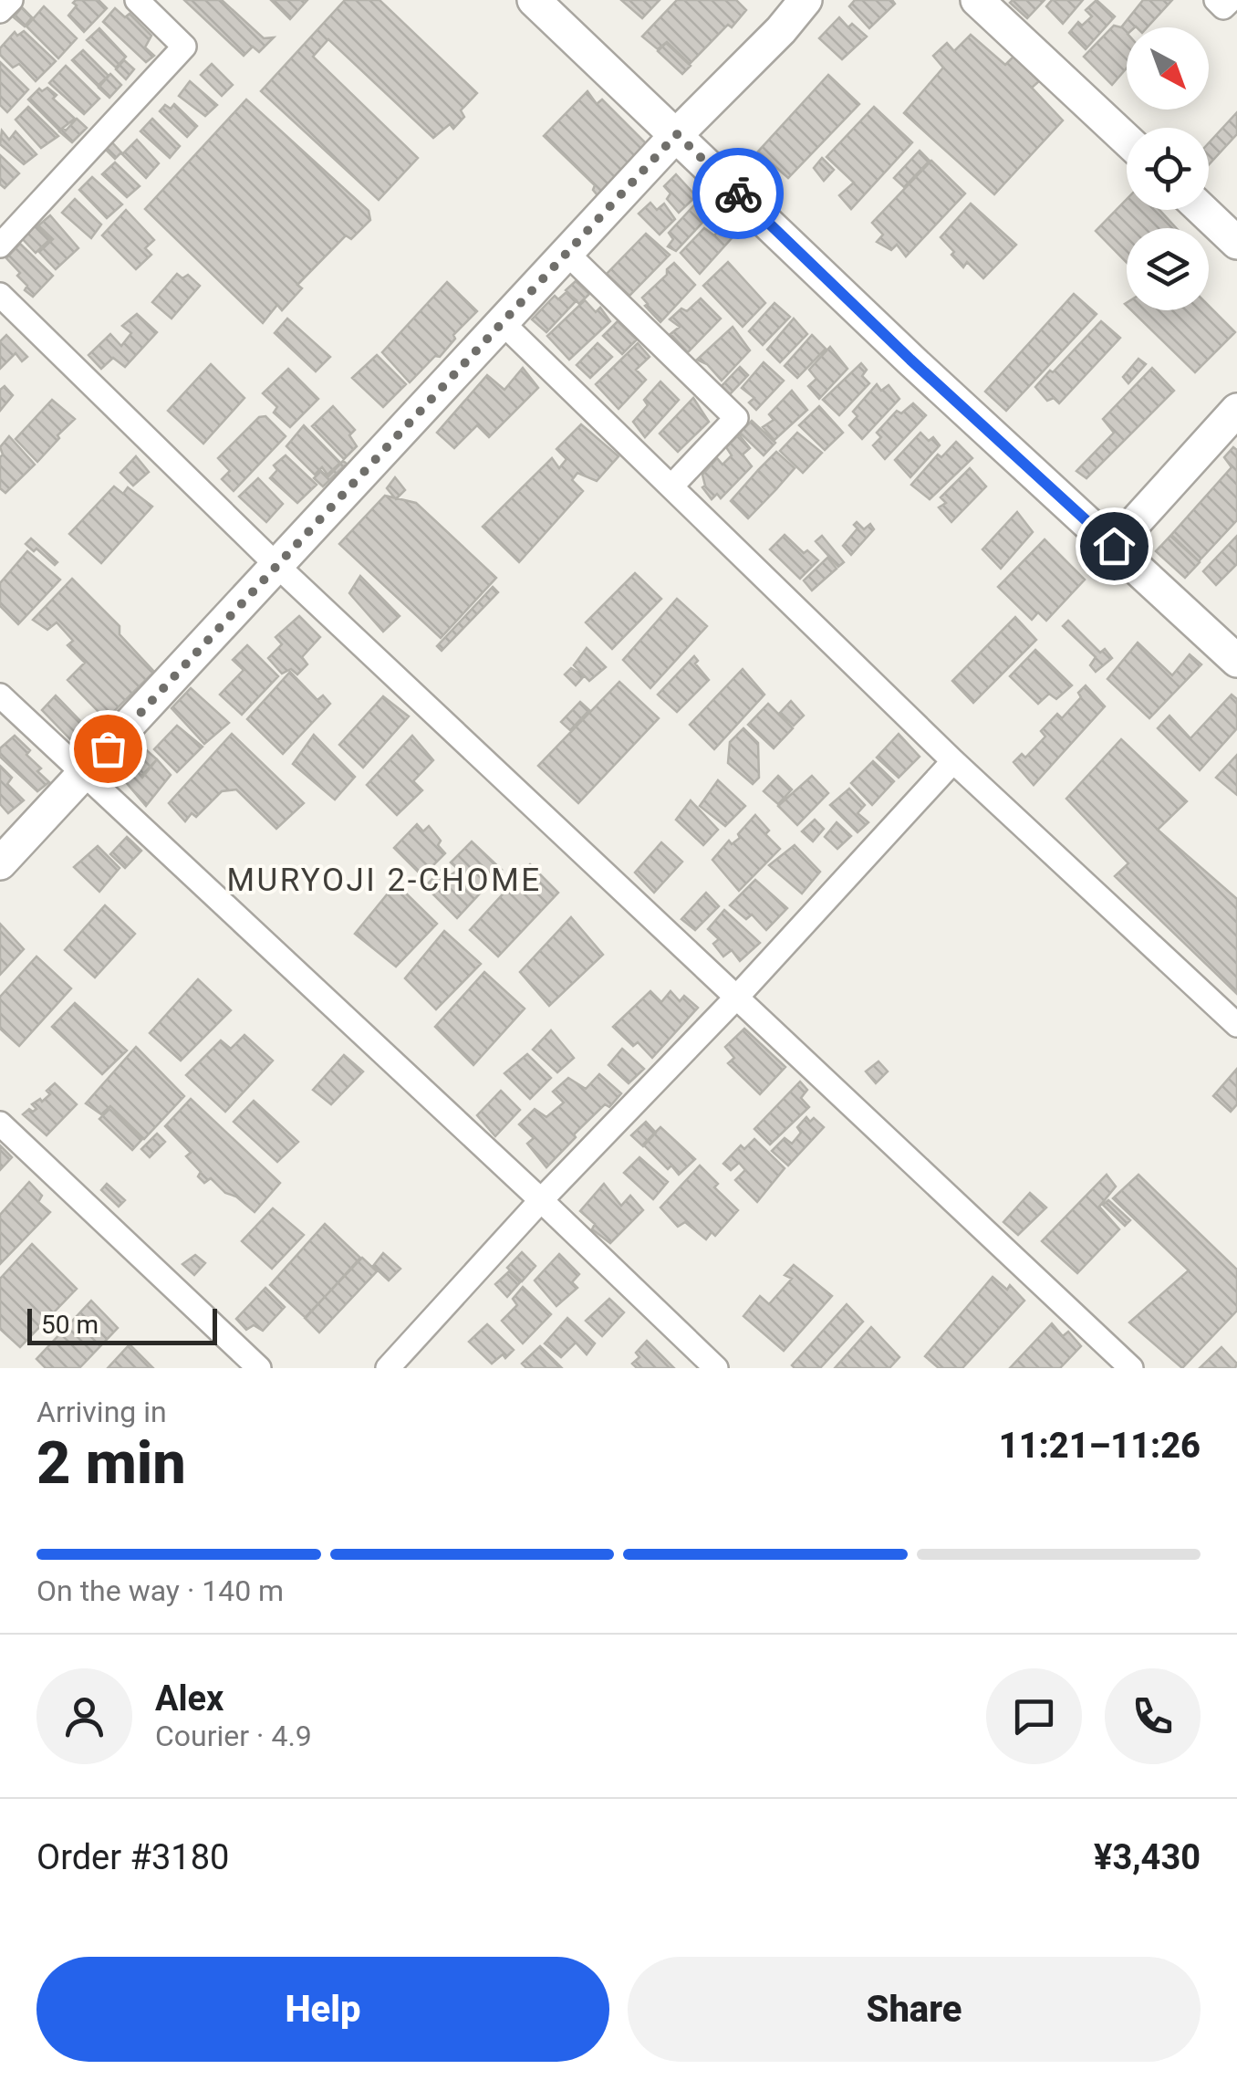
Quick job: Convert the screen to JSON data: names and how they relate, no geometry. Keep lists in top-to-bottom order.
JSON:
{
  "districts": ["MURYOJI 2-CHOME"],
  "scale_bar": "50 m",
  "north": "bottom right",
  "page": {
    "scale": "50 m",
    "heading": ["2 min", "Arriving in", "11:21–11:26"],
    "panel": [
      "Alex",
      "Courier · 4.9",
      "Order #3180",
      "¥3,430"
    ],
    "bar": "On the way · 140 m",
    "buttons": ["Help", "Share"]
  }
}
